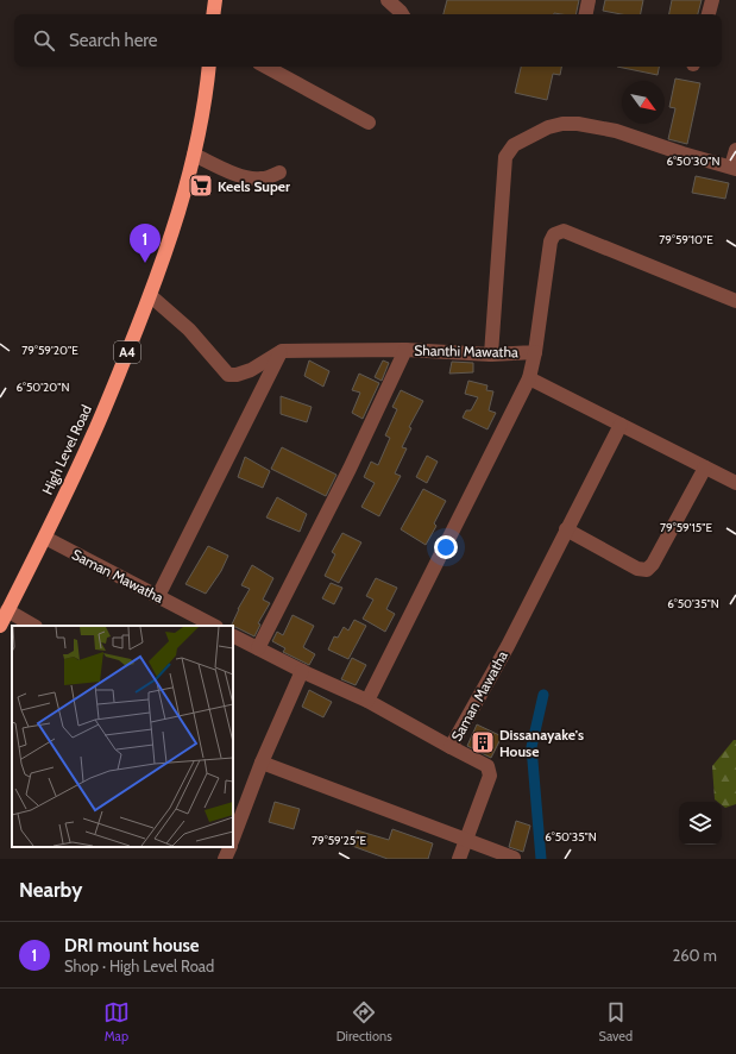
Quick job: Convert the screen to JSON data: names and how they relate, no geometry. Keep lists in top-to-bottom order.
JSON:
{
  "streets": {
    "highway": ["A4", "High Level Road"],
    "street": ["Shanthi Mawatha", "Saman Mawatha"]
  },
  "crossings": [
    ["High Level Road", "Saman Mawatha"]
  ],
  "places": {
    "supermarket": ["Keels Super"],
    "building": ["Dissanayake's House"]
  },
  "north": "bottom right",
  "page": {
    "search": "Search here",
    "pins": "1",
    "heading": "Nearby",
    "list": [
      {
        "mark": "1",
        "name": "DRI mount house",
        "note": "Shop · High Level Road",
        "value": "260 m"
      }
    ],
    "nav": ["Map", "Directions", "Saved"]
  },
  "coordinates": [
    "6°50'30\"N",
    "79°59'10\"E",
    "79°59'20\"E",
    "6°50'20\"N",
    "79°59'15\"E",
    "6°50'35\"N",
    "79°59'25\"E"
  ]
}
